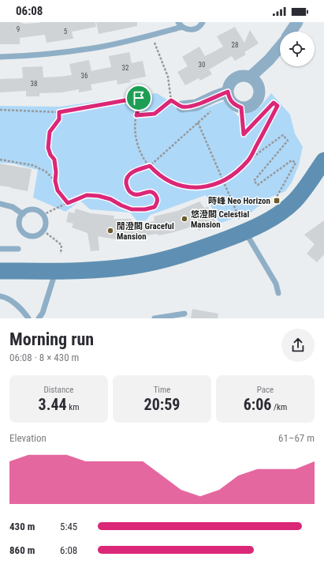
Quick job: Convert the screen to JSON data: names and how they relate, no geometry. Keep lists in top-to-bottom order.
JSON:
{
  "places": {
    "transit": ["時峰 Neo Horizon"],
    "other": ["悠澄閣 Celestial Mansion", "閒澄閣 Graceful Mansion"]
  },
  "house_numbers": [
    "9",
    "5",
    "28",
    "30",
    "32",
    "36",
    "38"
  ],
  "page": {
    "status": "06:08",
    "heading": ["Morning run", "06:08 · 8 × 430 m"],
    "stats": [
      ["Distance", "3.44 km"],
      ["Time", "20:59"],
      ["Pace", "6:06 /km"]
    ],
    "chart": ["Elevation", "61–67 m"],
    "list": [
      {
        "name": "430 m",
        "note": "5:45"
      },
      {
        "name": "860 m",
        "note": "6:08"
      }
    ]
  }
}
